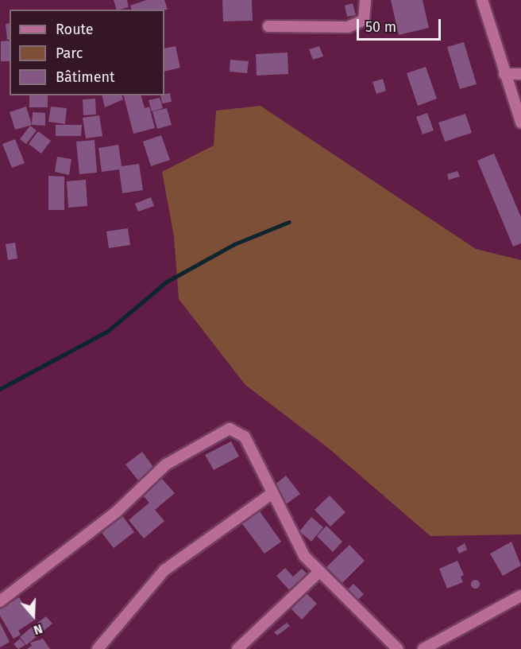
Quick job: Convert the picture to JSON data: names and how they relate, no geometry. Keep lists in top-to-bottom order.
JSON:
{
  "legend": ["Route", "Parc", "Bâtiment"],
  "scale_bar": "50 m",
  "north": "bottom"
}
